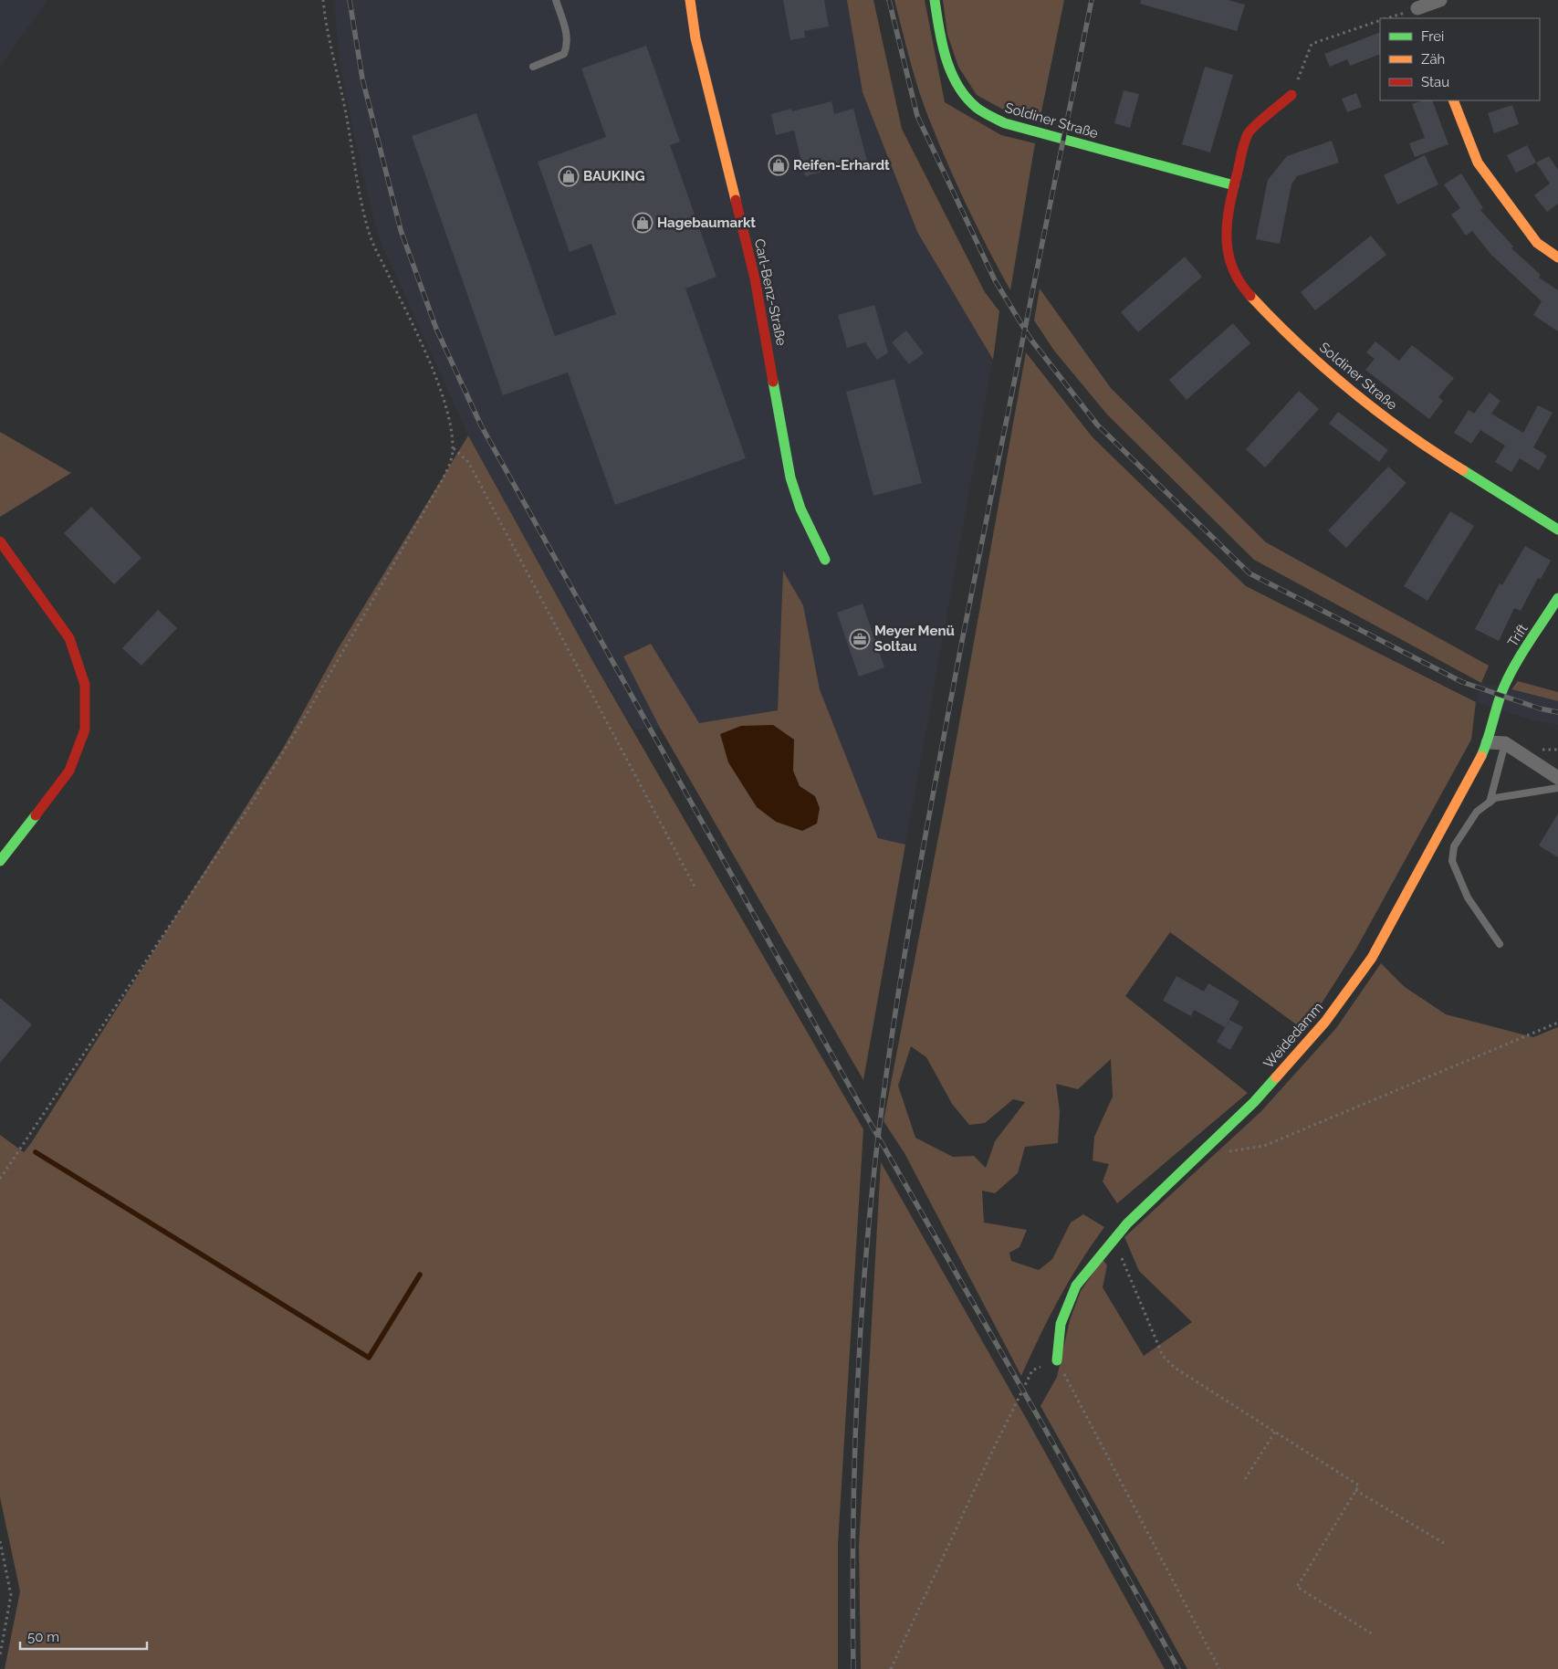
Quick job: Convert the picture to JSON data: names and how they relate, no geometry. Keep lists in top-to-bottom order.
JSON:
{
  "streets": {
    "street": [
      "Soldiner Straße",
      "Carl-Benz-Straße",
      "Trift",
      "Weidedamm"
    ]
  },
  "crossings": [
    ["Trift", "Weidedamm"]
  ],
  "places": {
    "shop": ["Reifen-Erhardt", "BAUKING", "Hagebaumarkt"],
    "office": ["Meyer Menü Soltau"]
  },
  "legend": ["Frei", "Zäh", "Stau"],
  "scale_bar": "50 m"
}
